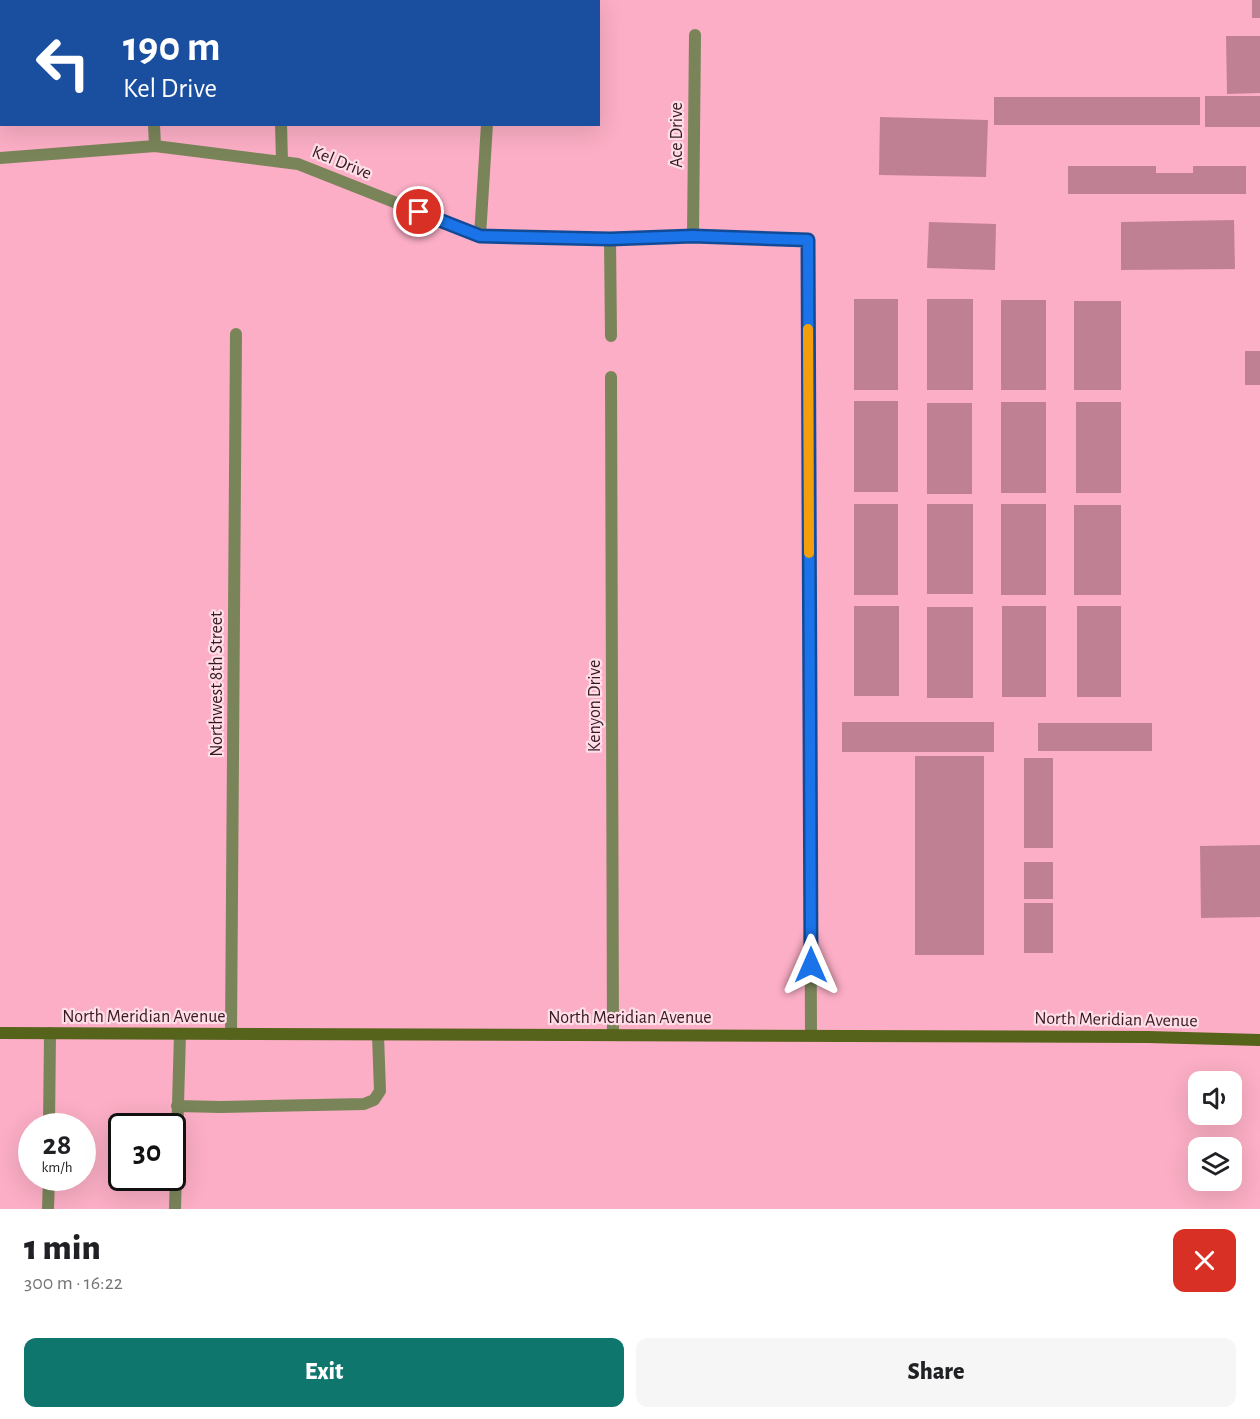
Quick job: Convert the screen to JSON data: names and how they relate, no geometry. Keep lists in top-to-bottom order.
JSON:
{
  "streets": {
    "main road": ["North Meridian Avenue"],
    "street": [
      "Ace Drive",
      "Kel Drive",
      "Northwest 8th Street",
      "Kenyon Drive"
    ]
  },
  "crossings": [
    ["Ace Drive", "Kel Drive"],
    ["Kel Drive", "North Meridian Avenue"],
    ["Northwest 8th Street", "North Meridian Avenue"],
    ["Kenyon Drive", "North Meridian Avenue"]
  ],
  "page": {
    "turn": ["190 m", "Kel Drive"],
    "speed": "28 km/h",
    "limit": "30",
    "heading": ["1 min", "300 m · 16:22"],
    "buttons": ["Exit", "Share"]
  }
}
